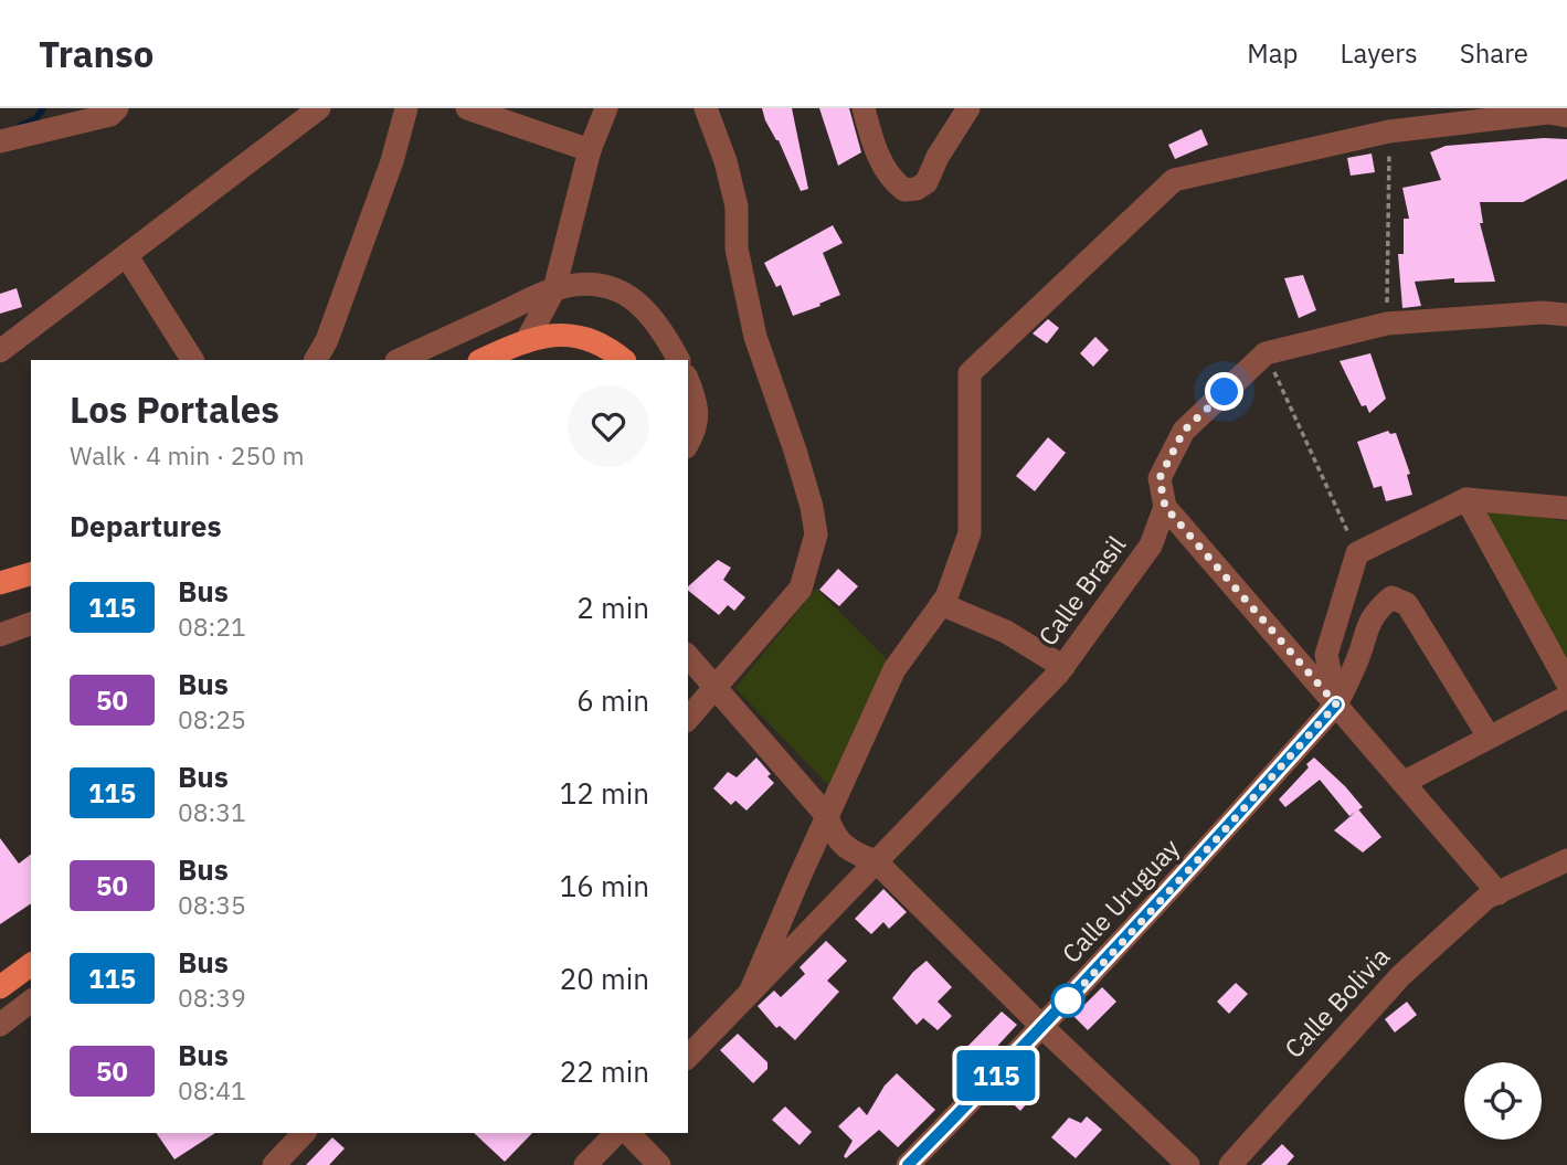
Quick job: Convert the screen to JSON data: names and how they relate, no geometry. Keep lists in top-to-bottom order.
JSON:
{
  "streets": {
    "street": ["Calle Brasil", "Calle Uruguay", "Calle Bolivia"]
  },
  "lines": ["bus line 115"],
  "page": {
    "header": "Transo",
    "nav": ["Map", "Layers", "Share"],
    "on_map": "115",
    "heading": [
      ["Los Portales", "Walk · 4 min · 250 m"],
      "Departures"
    ],
    "list": [
      {
        "mark": "115",
        "name": "Bus",
        "note": "08:21",
        "value": "2 min"
      },
      {
        "mark": "50",
        "name": "Bus",
        "note": "08:25",
        "value": "6 min"
      },
      {
        "mark": "115",
        "name": "Bus",
        "note": "08:31",
        "value": "12 min"
      },
      {
        "mark": "50",
        "name": "Bus",
        "note": "08:35",
        "value": "16 min"
      },
      {
        "mark": "115",
        "name": "Bus",
        "note": "08:39",
        "value": "20 min"
      },
      {
        "mark": "50",
        "name": "Bus",
        "note": "08:41",
        "value": "22 min"
      }
    ]
  }
}
